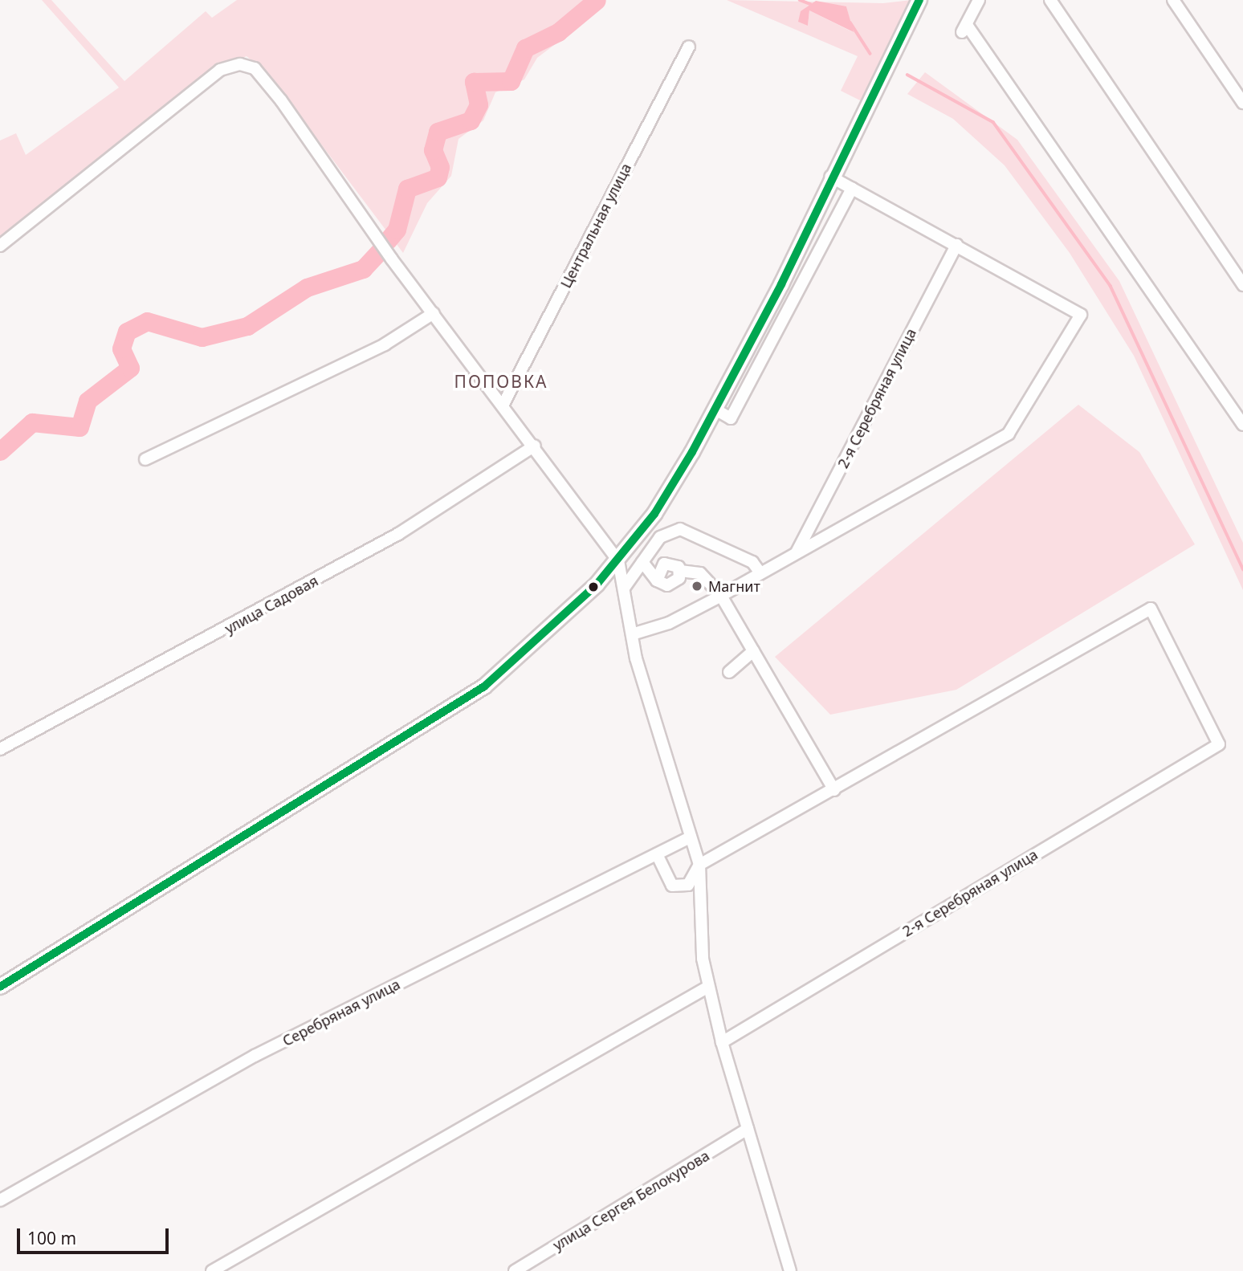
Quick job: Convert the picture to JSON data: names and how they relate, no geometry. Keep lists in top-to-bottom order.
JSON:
{
  "streets": {
    "street": [
      "Центральная улица",
      "2-я Серебряная улица",
      "улица Садовая",
      "Серебряная улица",
      "улица Сергея Белокурова"
    ]
  },
  "districts": ["ПОПОВКА"],
  "places": ["Магнит"],
  "scale_bar": "100 m"
}
